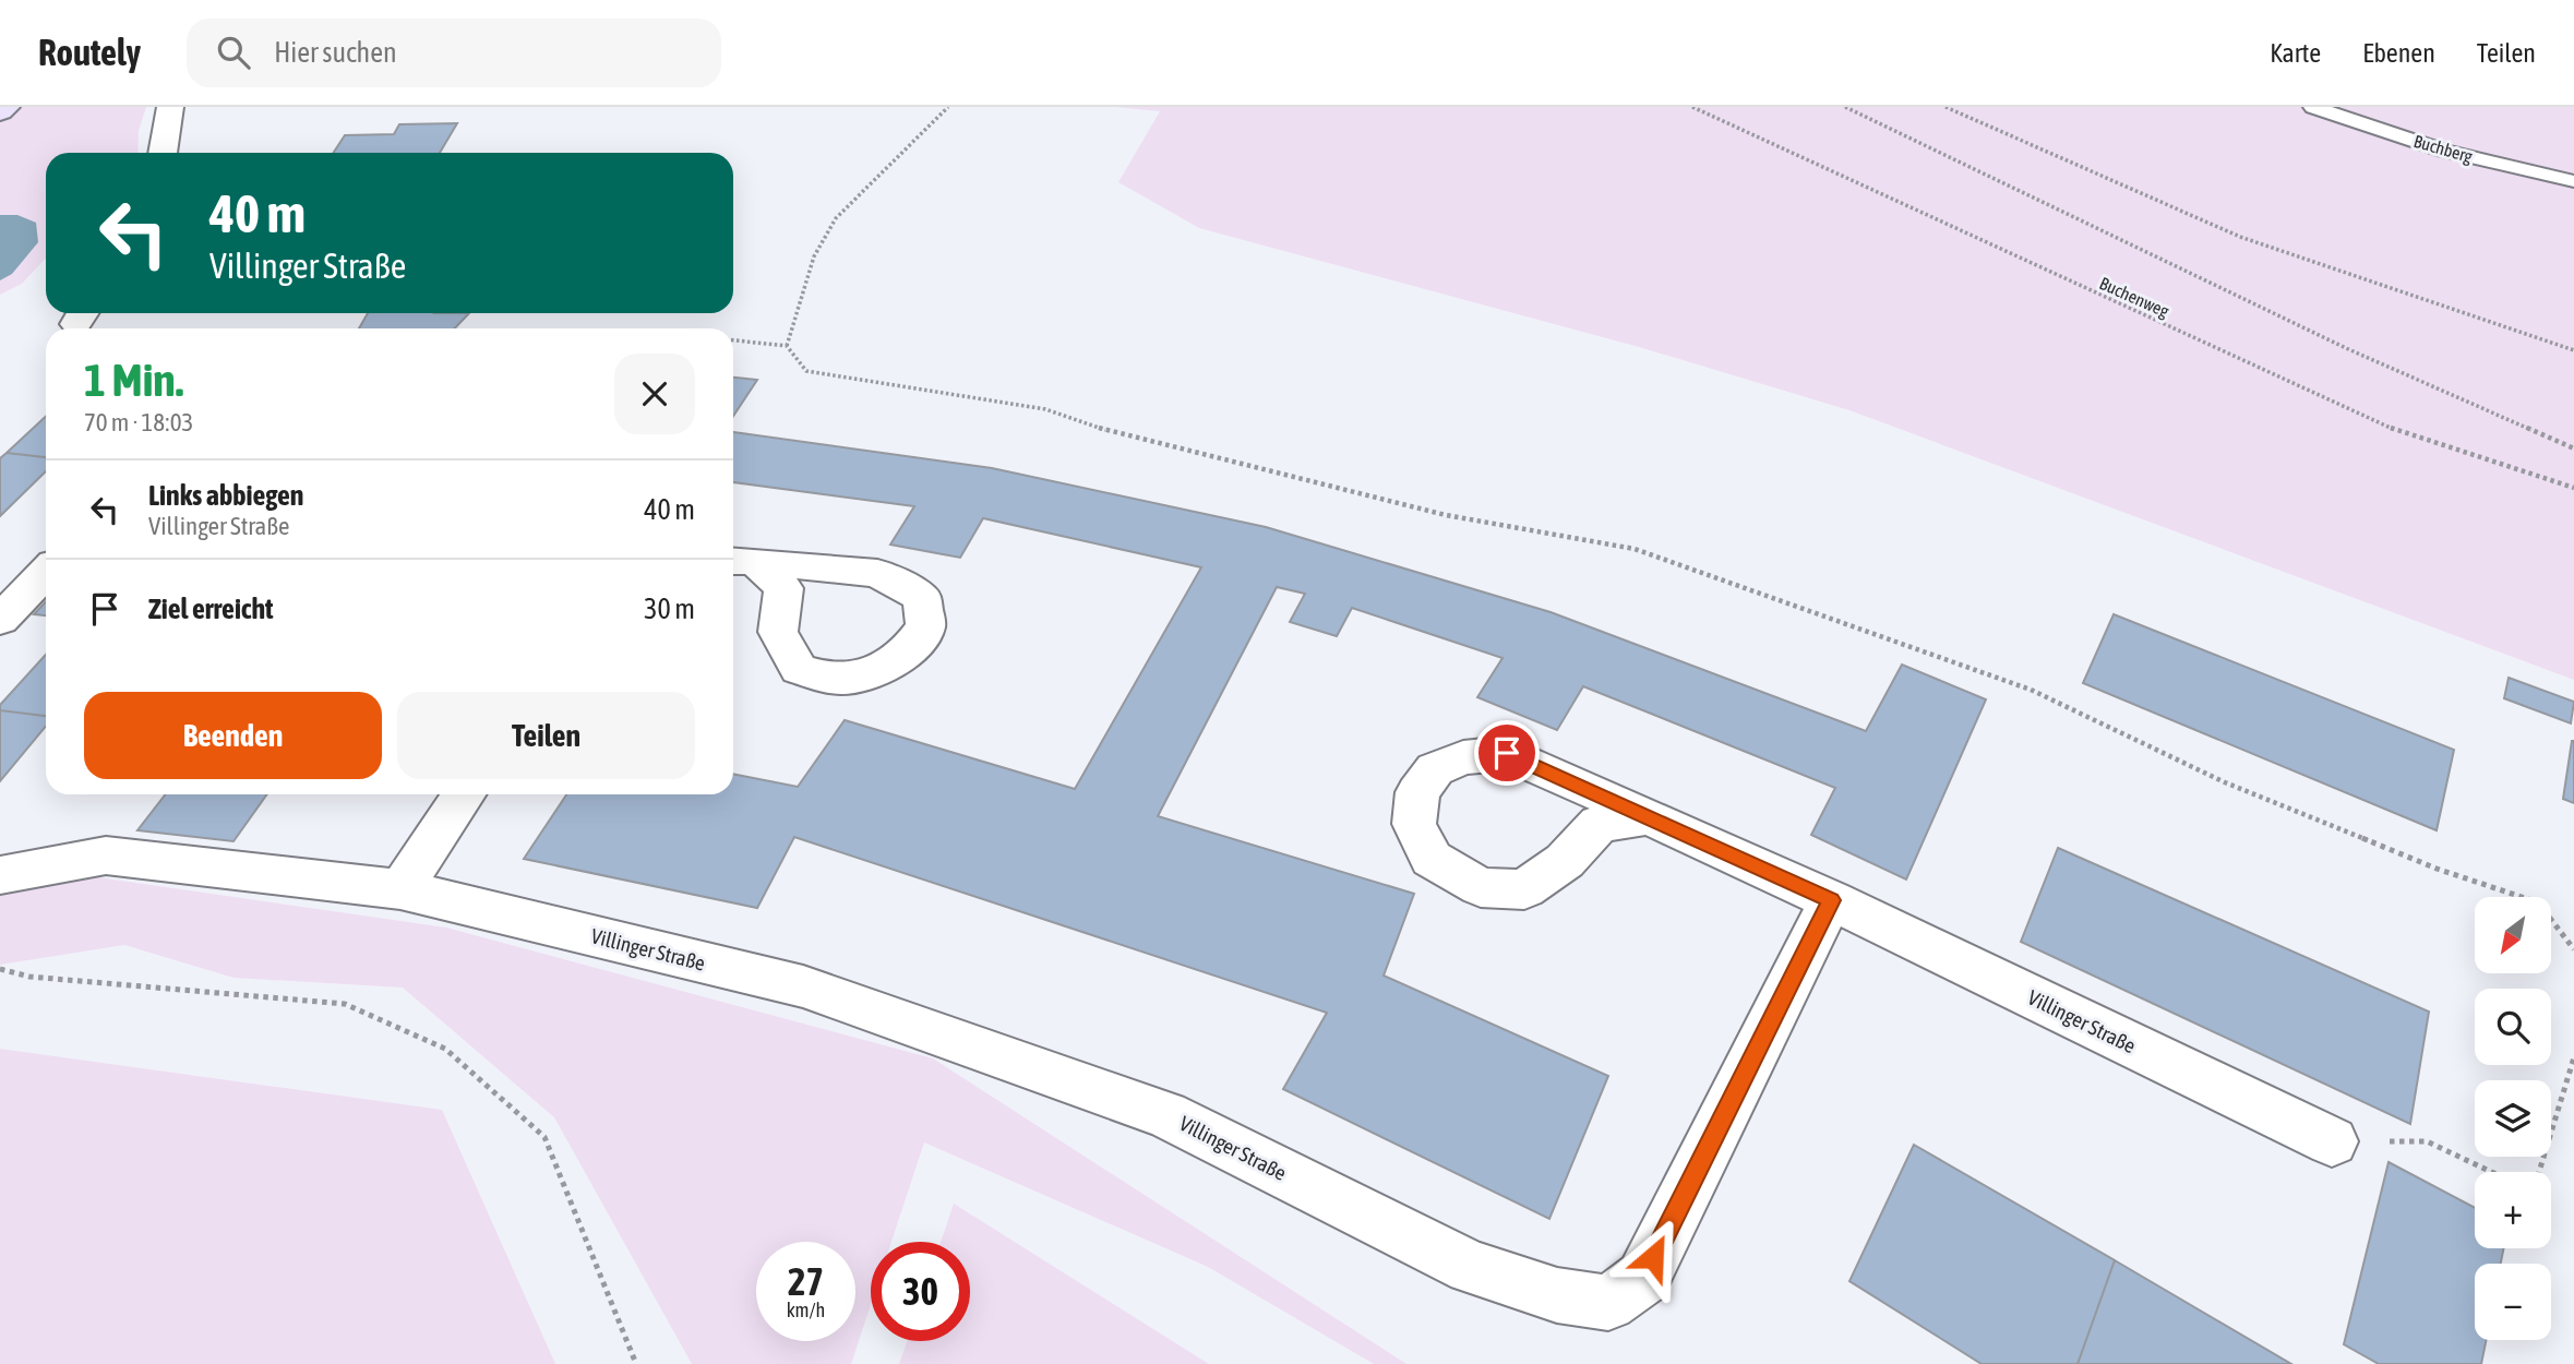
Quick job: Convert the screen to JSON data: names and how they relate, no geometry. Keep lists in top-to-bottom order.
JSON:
{
  "streets": {
    "street": ["Villinger Straße"],
    "lane": ["Buchberg"],
    "path": ["Buchenweg"]
  },
  "north": "bottom left",
  "page": {
    "header": "Routely",
    "search": "Hier suchen",
    "nav": ["Karte", "Ebenen", "Teilen"],
    "turn": ["40 m", "Villinger Straße"],
    "heading": ["1 Min.", "70 m · 18:03"],
    "list": [
      {
        "name": "Links abbiegen",
        "note": "Villinger Straße",
        "value": "40 m"
      },
      {
        "name": "Ziel erreicht",
        "value": "30 m"
      }
    ],
    "buttons": ["Beenden", "Teilen"],
    "map_buttons": ["+", "−"],
    "speed": "27 km/h",
    "limit": "30"
  }
}
